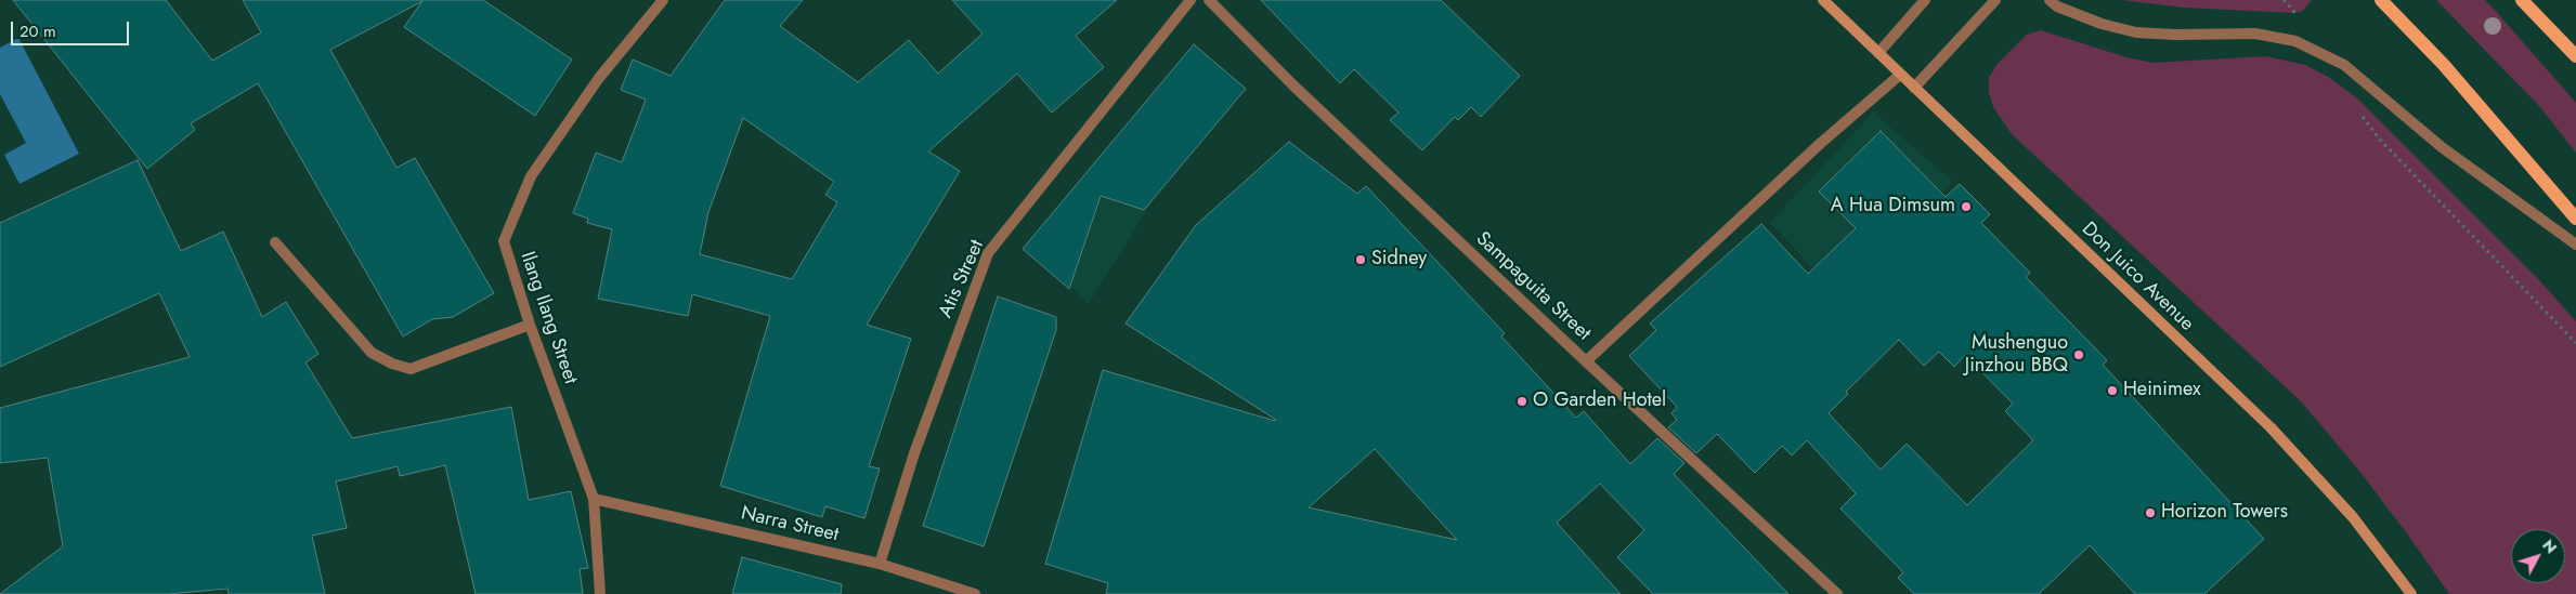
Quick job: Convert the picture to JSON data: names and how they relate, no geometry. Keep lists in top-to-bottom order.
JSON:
{
  "streets": {
    "main road": ["Don Juico Avenue"],
    "street": [
      "Atis Street",
      "Sampaguita Street",
      "Ilang Ilang Street",
      "Narra Street"
    ]
  },
  "crossings": [
    ["Atis Street", "Narra Street"],
    ["Ilang Ilang Street", "Narra Street"]
  ],
  "places": [
    "A Hua Dimsum",
    "Sidney",
    "Mushenguo Jinzhou BBQ",
    "Heinimex",
    "O Garden Hotel",
    "Horizon Towers"
  ],
  "scale_bar": "20 m",
  "north": "top right"
}
